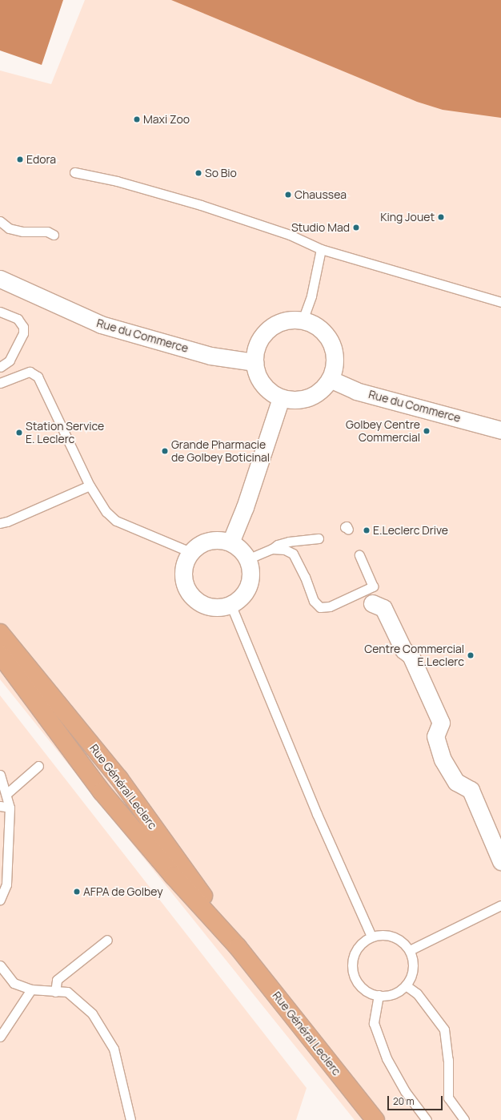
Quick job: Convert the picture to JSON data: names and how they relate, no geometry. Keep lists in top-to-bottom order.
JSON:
{
  "streets": {
    "main road": ["Rue Général Leclerc"],
    "street": ["Rue du Commerce"]
  },
  "places": [
    "Maxi Zoo",
    "Edora",
    "So Bio",
    "Chaussea",
    "King Jouet",
    "Studio Mad",
    "Golbey Centre Commercial",
    "Station Service E. Leclerc",
    "Grande Pharmacie de Golbey Boticinal",
    "E.Leclerc Drive",
    "Centre Commercial E.Leclerc",
    "AFPA de Golbey"
  ],
  "scale_bar": "20 m"
}
